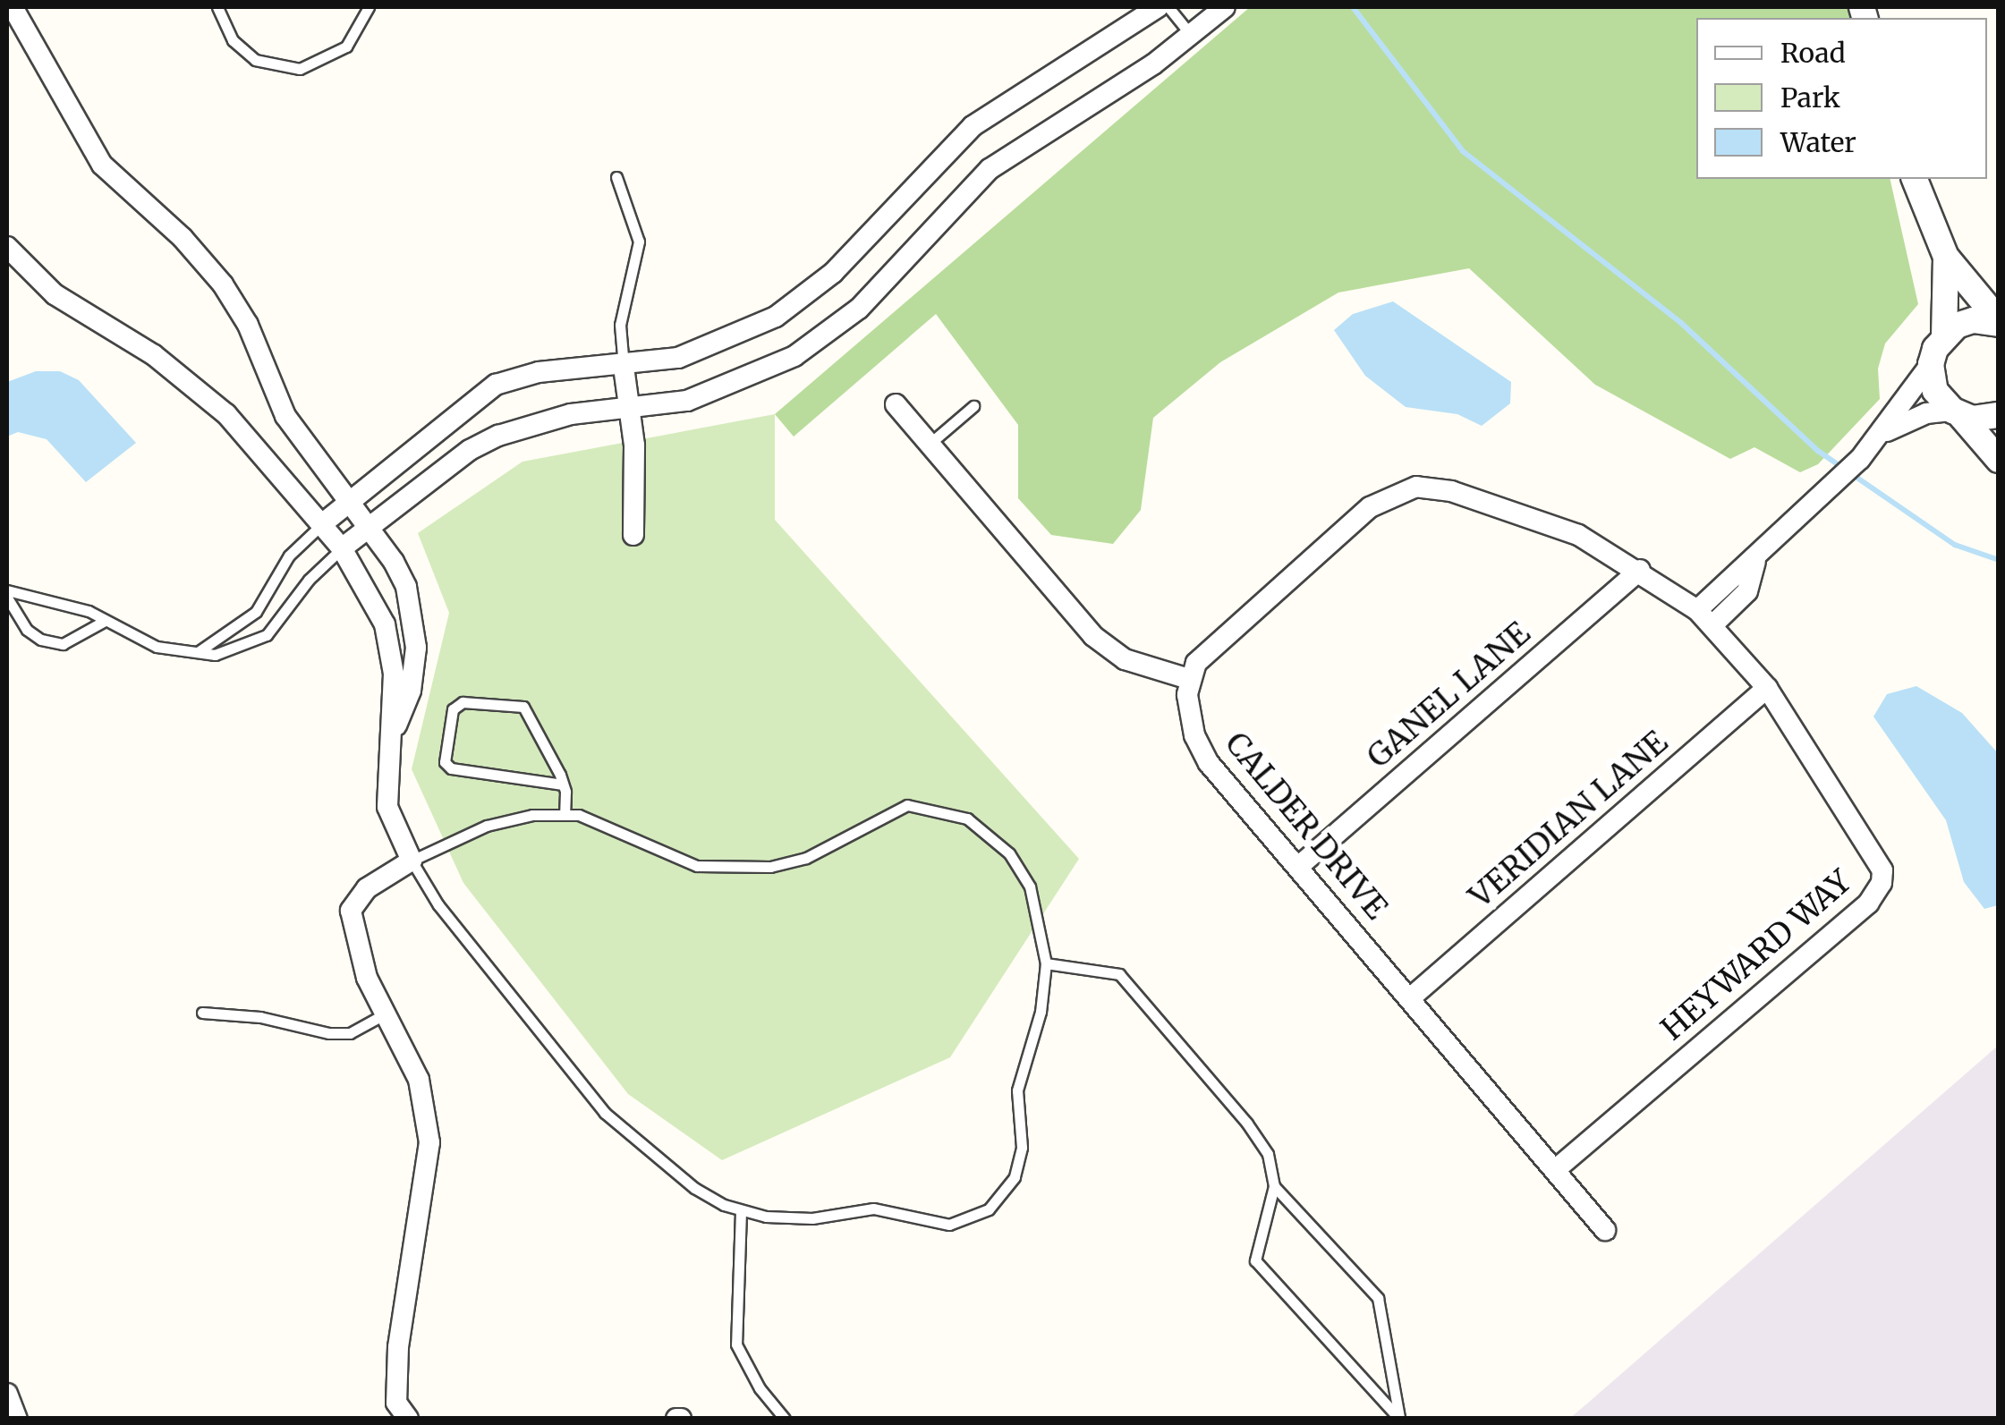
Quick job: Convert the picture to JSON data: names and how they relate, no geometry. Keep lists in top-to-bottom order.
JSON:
{
  "streets": {
    "street": [
      "GANEL LANE",
      "VERIDIAN LANE",
      "CALDER DRIVE",
      "HEYWARD WAY"
    ]
  },
  "crossings": [
    ["GANEL LANE", "CALDER DRIVE"],
    ["GANEL LANE", "HEYWARD WAY"],
    ["VERIDIAN LANE", "CALDER DRIVE"],
    ["VERIDIAN LANE", "HEYWARD WAY"],
    ["CALDER DRIVE", "HEYWARD WAY"]
  ],
  "legend": ["Road", "Park", "Water"]
}
